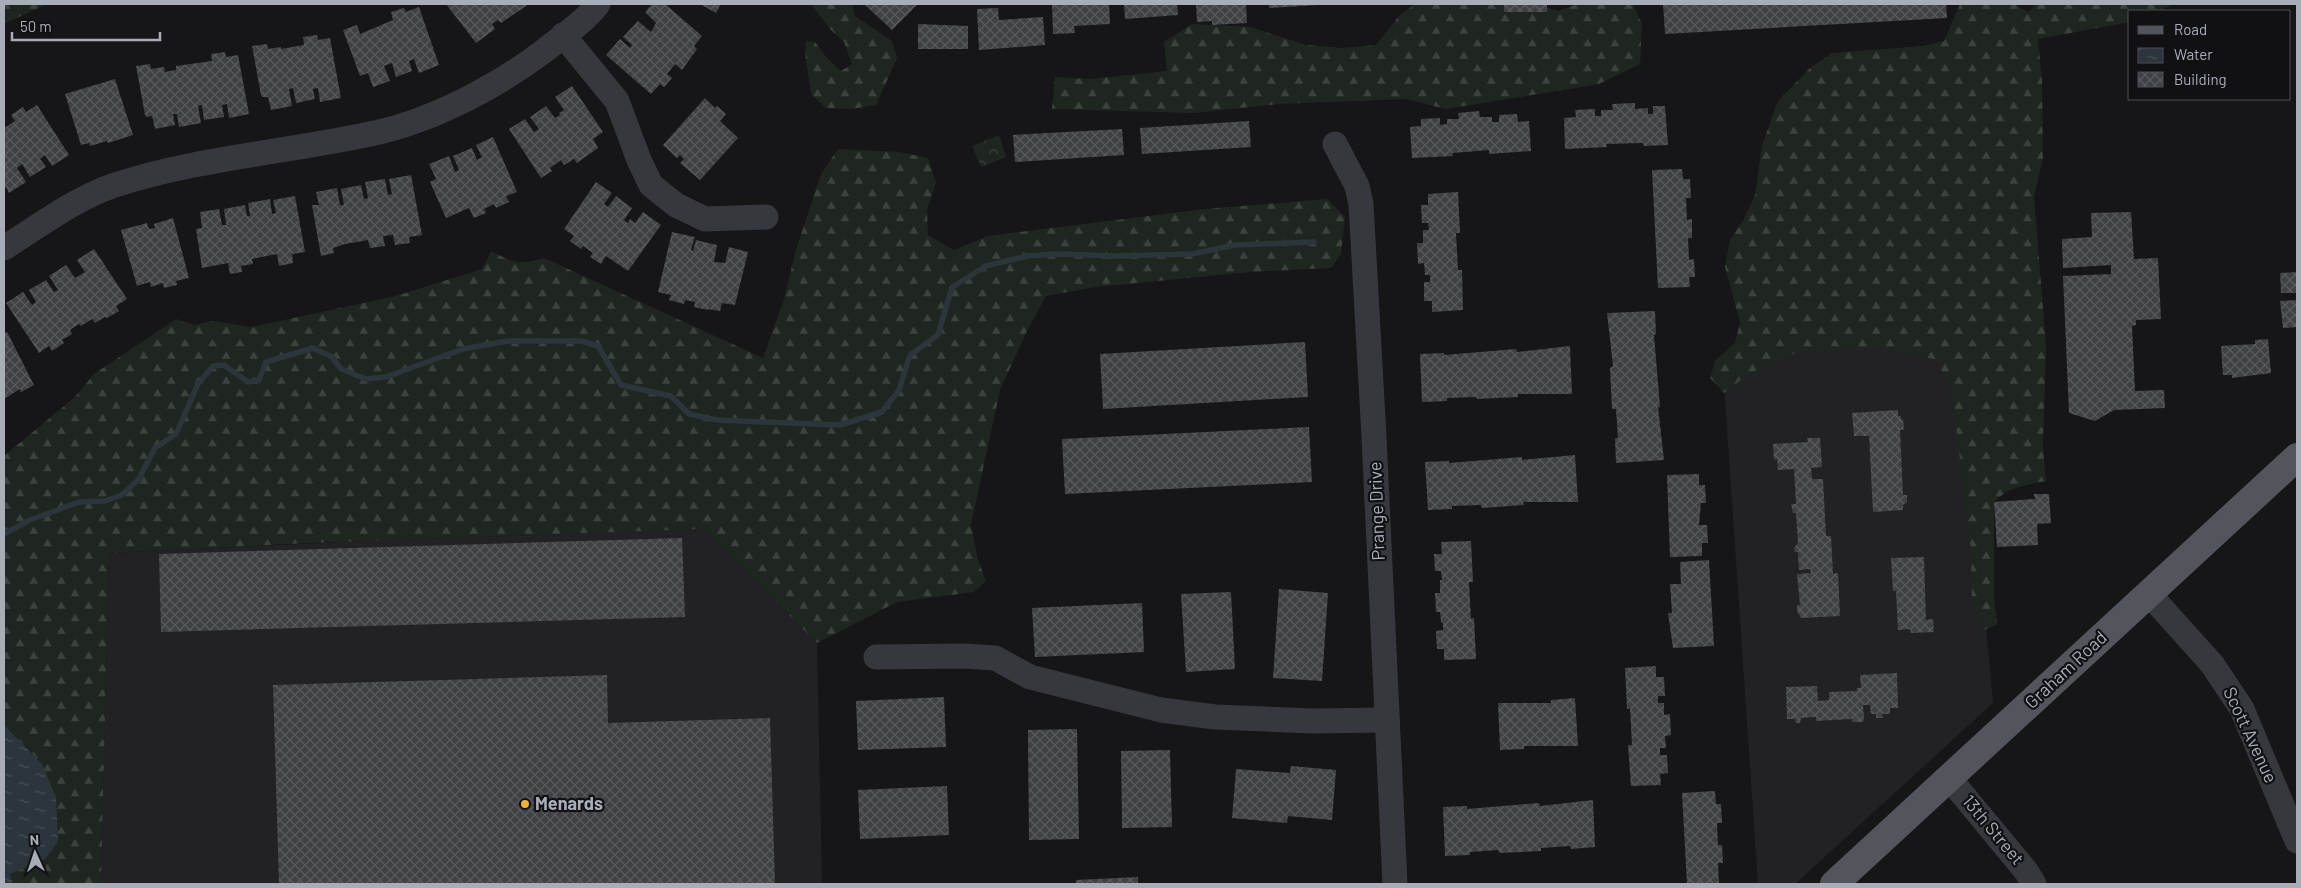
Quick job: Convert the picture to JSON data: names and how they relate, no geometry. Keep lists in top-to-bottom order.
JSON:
{
  "streets": {
    "main road": ["Graham Road"],
    "street": ["Prange Drive", "Scott Avenue", "13th Street"]
  },
  "crossings": [
    ["Graham Road", "Scott Avenue"],
    ["Graham Road", "13th Street"]
  ],
  "places": ["Menards"],
  "legend": ["Road", "Water", "Building"],
  "scale_bar": "50 m",
  "north": "top"
}
